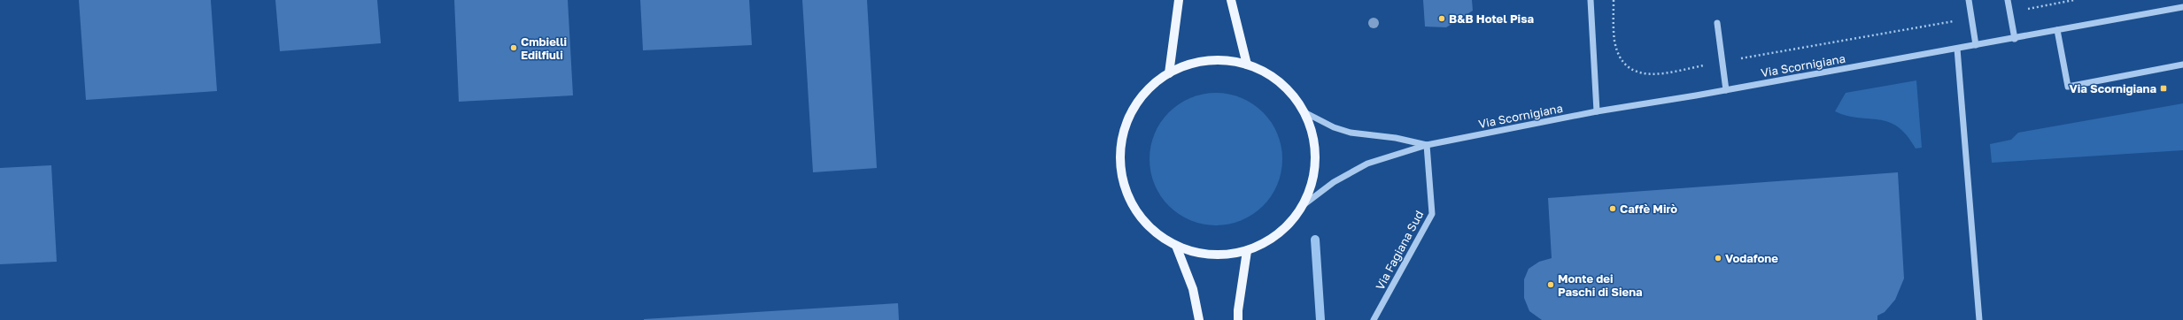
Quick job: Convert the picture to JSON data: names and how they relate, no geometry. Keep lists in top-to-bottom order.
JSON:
{
  "streets": {
    "street": ["Via Scornigiana", "Via Fagiana Sud"]
  },
  "crossings": [
    ["Via Scornigiana", "Via Fagiana Sud"]
  ],
  "places": {
    "other": [
      "B&B Hotel Pisa",
      "Cmbielli Edilfiuli",
      "Caffè Mirò",
      "Vodafone",
      "Monte dei Paschi di Siena"
    ],
    "transit": ["Via Scornigiana"]
  }
}
